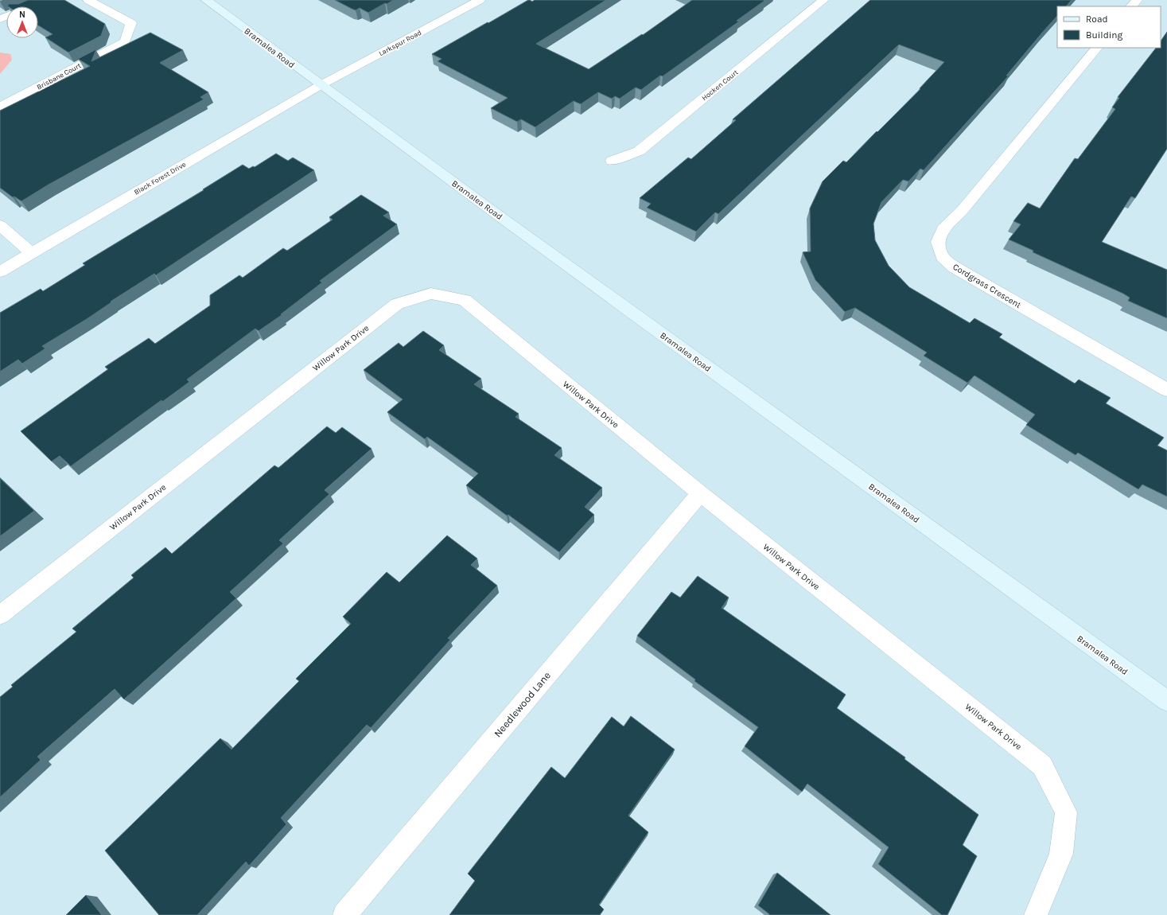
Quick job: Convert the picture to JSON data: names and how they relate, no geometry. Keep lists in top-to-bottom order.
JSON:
{
  "streets": {
    "main road": ["Bramalea Road"],
    "street": [
      "Larkspur Road",
      "Brisbane Court",
      "Hocken Court",
      "Black Forest Drive",
      "Cordgrass Crescent",
      "Willow Park Drive",
      "Needlewood Lane"
    ]
  },
  "crossings": [
    ["Larkspur Road", "Bramalea Road"],
    ["Larkspur Road", "Black Forest Drive"],
    ["Bramalea Road", "Black Forest Drive"],
    ["Willow Park Drive", "Needlewood Lane"]
  ],
  "legend": ["Road", "Building"],
  "north": "top"
}
